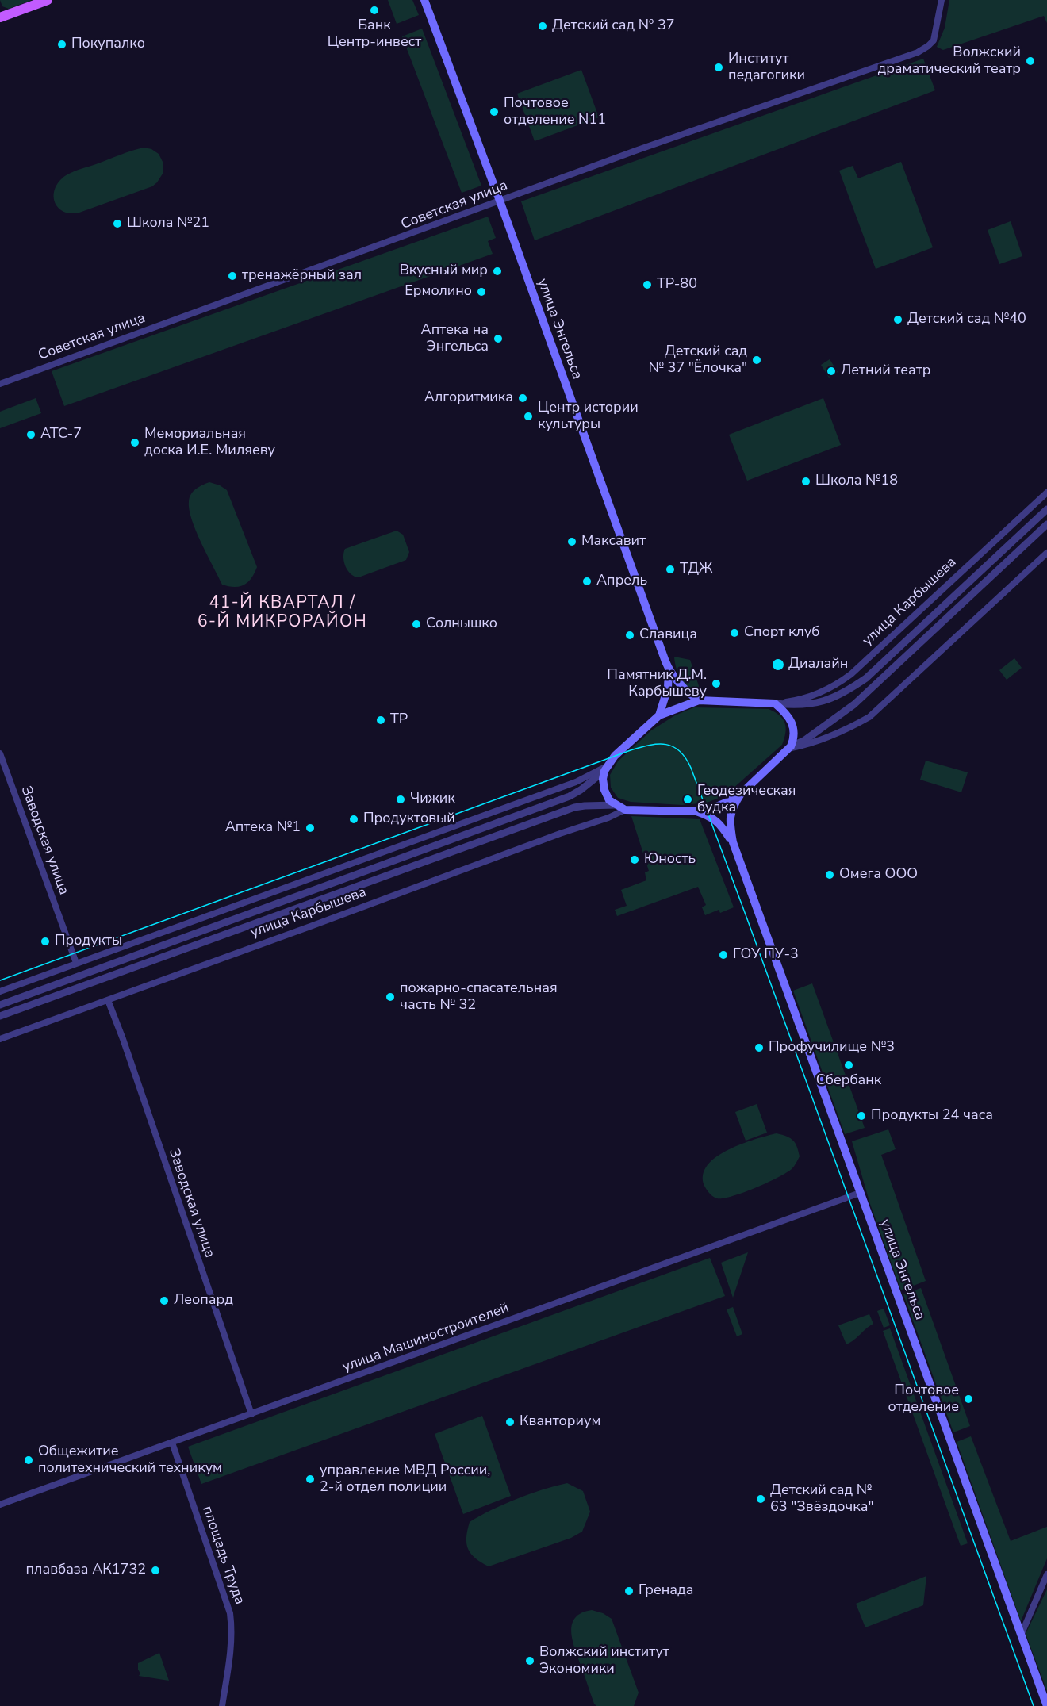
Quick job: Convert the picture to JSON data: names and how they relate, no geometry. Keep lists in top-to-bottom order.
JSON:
{
  "streets": {
    "main road": ["улица Энгельса", "улица Карбышева"],
    "street": [
      "Советская улица",
      "Заводская улица",
      "улица Машиностроителей",
      "площадь Труда"
    ]
  },
  "crossings": [
    ["Советская улица", "улица Энгельса"],
    ["улица Энгельса", "улица Карбышева"],
    ["улица Энгельса", "улица Машиностроителей"],
    ["улица Карбышева", "Заводская улица"],
    ["Заводская улица", "улица Машиностроителей"],
    ["улица Машиностроителей", "площадь Труда"]
  ],
  "districts": ["41-Й КВАРТАЛ / 6-Й МИКРОРАЙОН"],
  "places": [
    "Банк Центр-инвест",
    "Детский сад № 37",
    "Покупалко",
    "Волжский драматический театр",
    "Институт педагогики",
    "Почтовое отделение N11",
    "Школа №21",
    "Вкусный мир",
    "тренажёрный зал",
    "ТР-80",
    "Ермолино",
    "Детский сад №40",
    "Аптека на Энгельса",
    "Детский сад № 37 \"Ёлочка\"",
    "Летний театр",
    "Алгоритмика",
    "Центр истории культуры",
    "АТС-7",
    "Мемориальная доска И.Е. Миляеву",
    "Школа №18",
    "Максавит",
    "ТДЖ",
    "Апрель",
    "Солнышко",
    "Спорт клуб",
    "Славица",
    "Диалайн",
    "Памятник Д.М. Карбышеву",
    "ТР",
    "Чижик",
    "Геодезическая будка",
    "Продуктовый",
    "Аптека №1",
    "Юность",
    "Омега ООО",
    "Продукты",
    "ГОУ ПУ-3",
    "пожарно-спасательная часть № 32",
    "Профучилище №3",
    "Сбербанк",
    "Продукты 24 часа",
    "Леопард",
    "Почтовое отделение",
    "Кванториум",
    "Общежитие политехнический техникум",
    "управление МВД России, 2-й отдел полиции",
    "Детский сад № 63 \"Звёздочка\"",
    "плавбаза АК1732",
    "Гренада",
    "Волжский институт Экономики"
  ]
}
